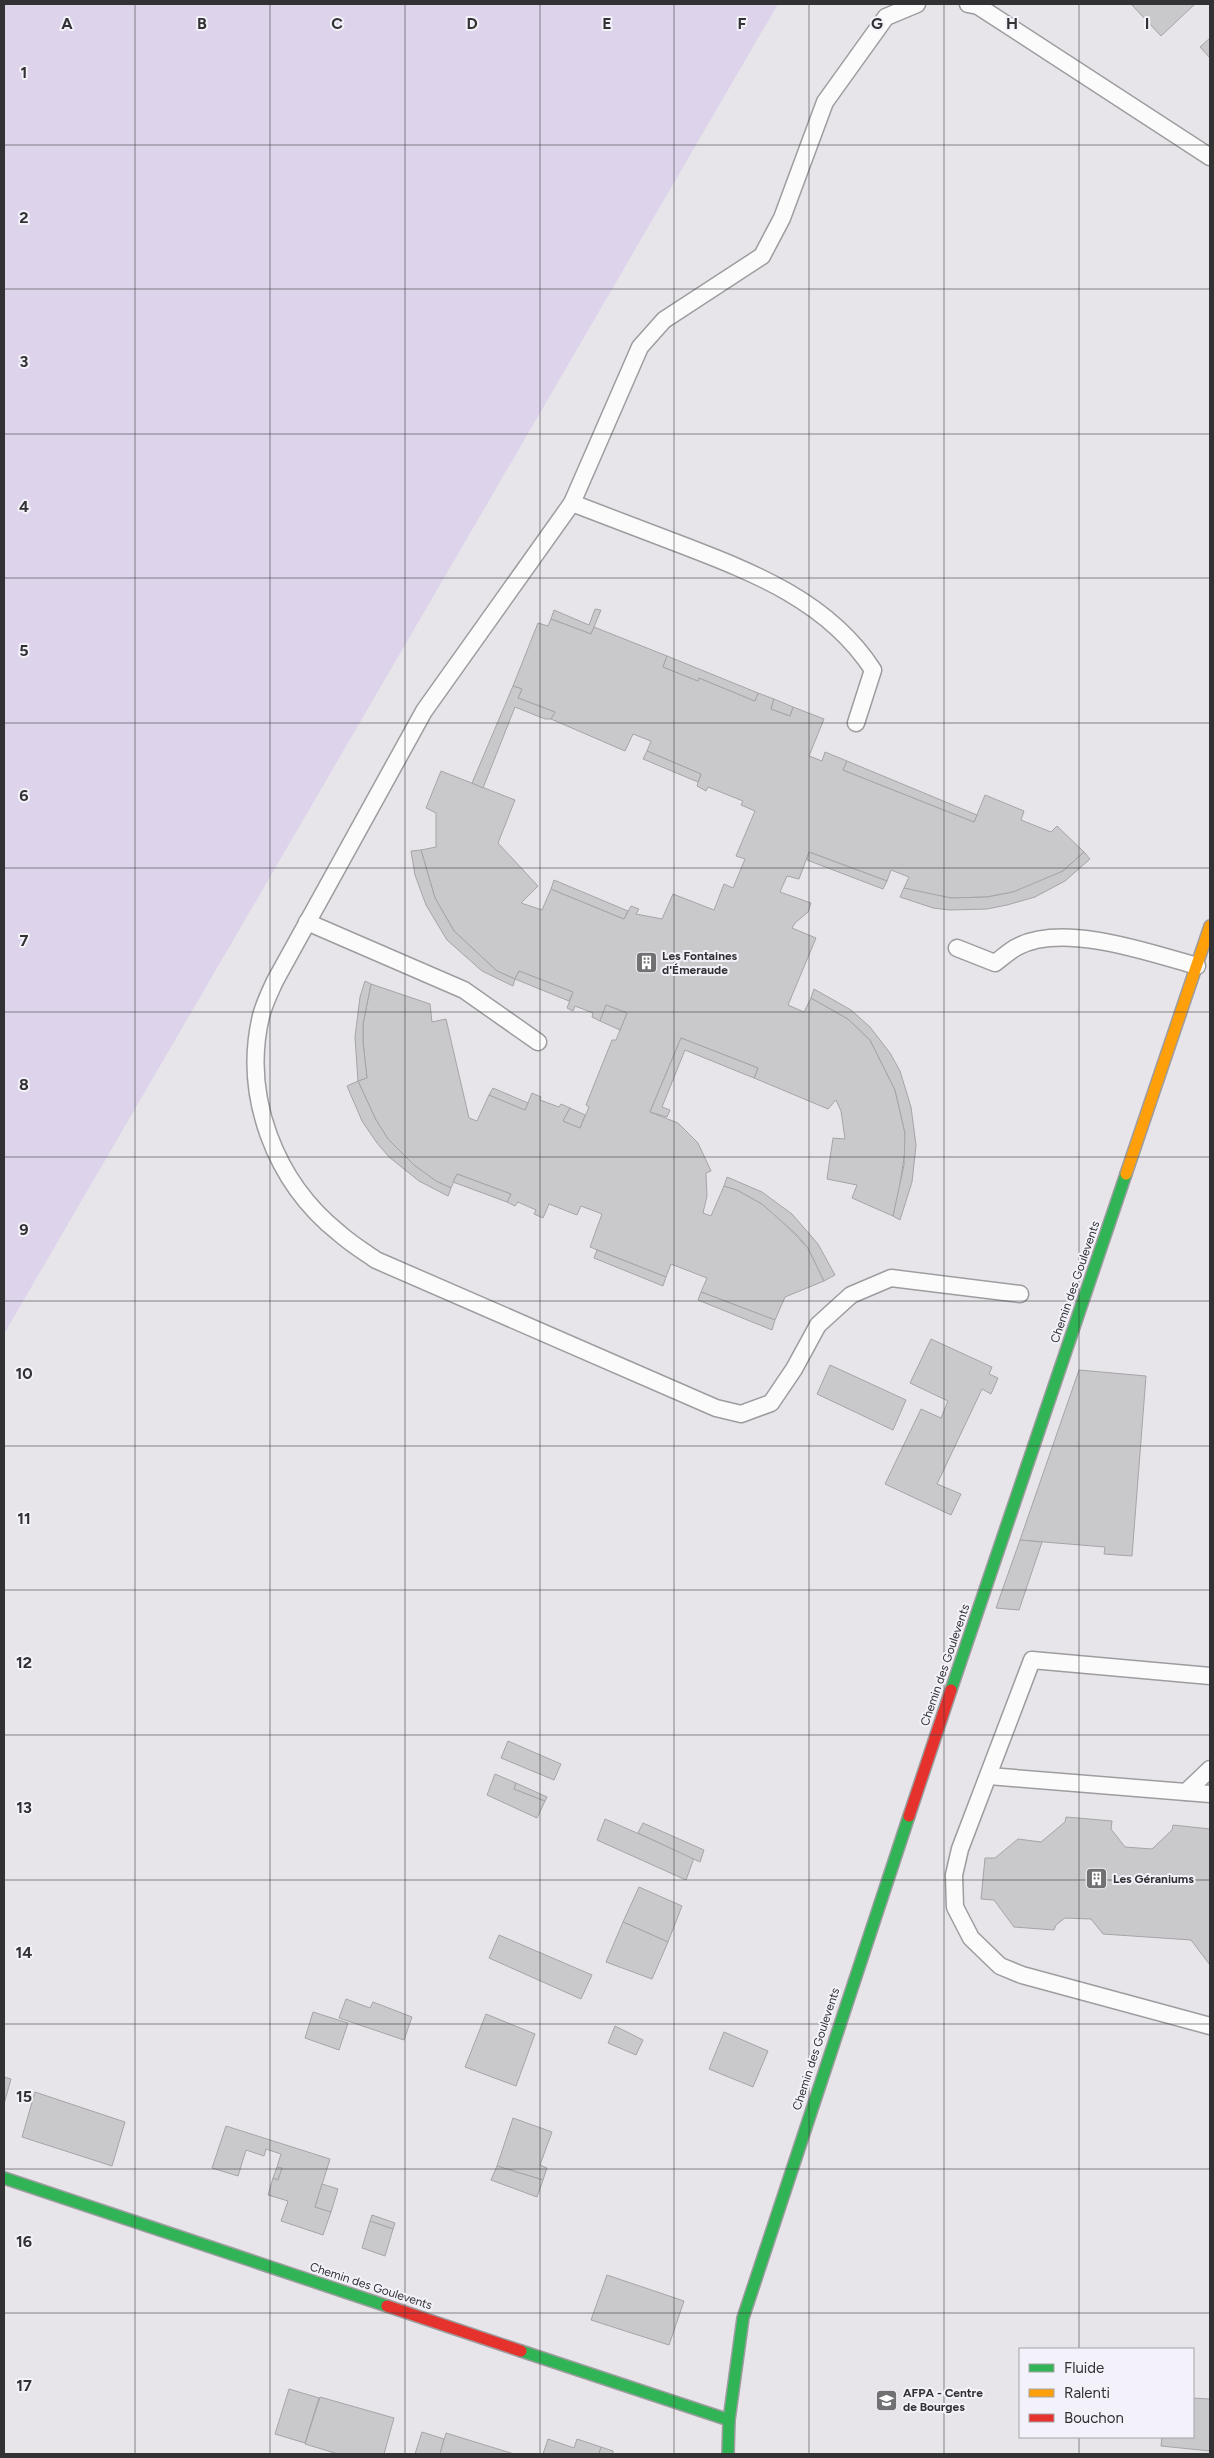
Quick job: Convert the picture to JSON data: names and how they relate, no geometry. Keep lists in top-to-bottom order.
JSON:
{
  "streets": {
    "street": ["Chemin des Goulevents"]
  },
  "places": {
    "building": ["Les Fontaines d'Émeraude", "Les Géraniums"],
    "school or university": ["AFPA - Centre de Bourges"]
  },
  "legend": ["Fluide", "Ralenti", "Bouchon"],
  "grid": {
    "columns": [
      "A",
      "B",
      "C",
      "D",
      "E",
      "F",
      "G",
      "H",
      "I"
    ],
    "rows": [
      "1",
      "2",
      "3",
      "4",
      "5",
      "6",
      "7",
      "8",
      "9",
      "10",
      "11",
      "12",
      "13",
      "14",
      "15",
      "16",
      "17"
    ]
  }
}
